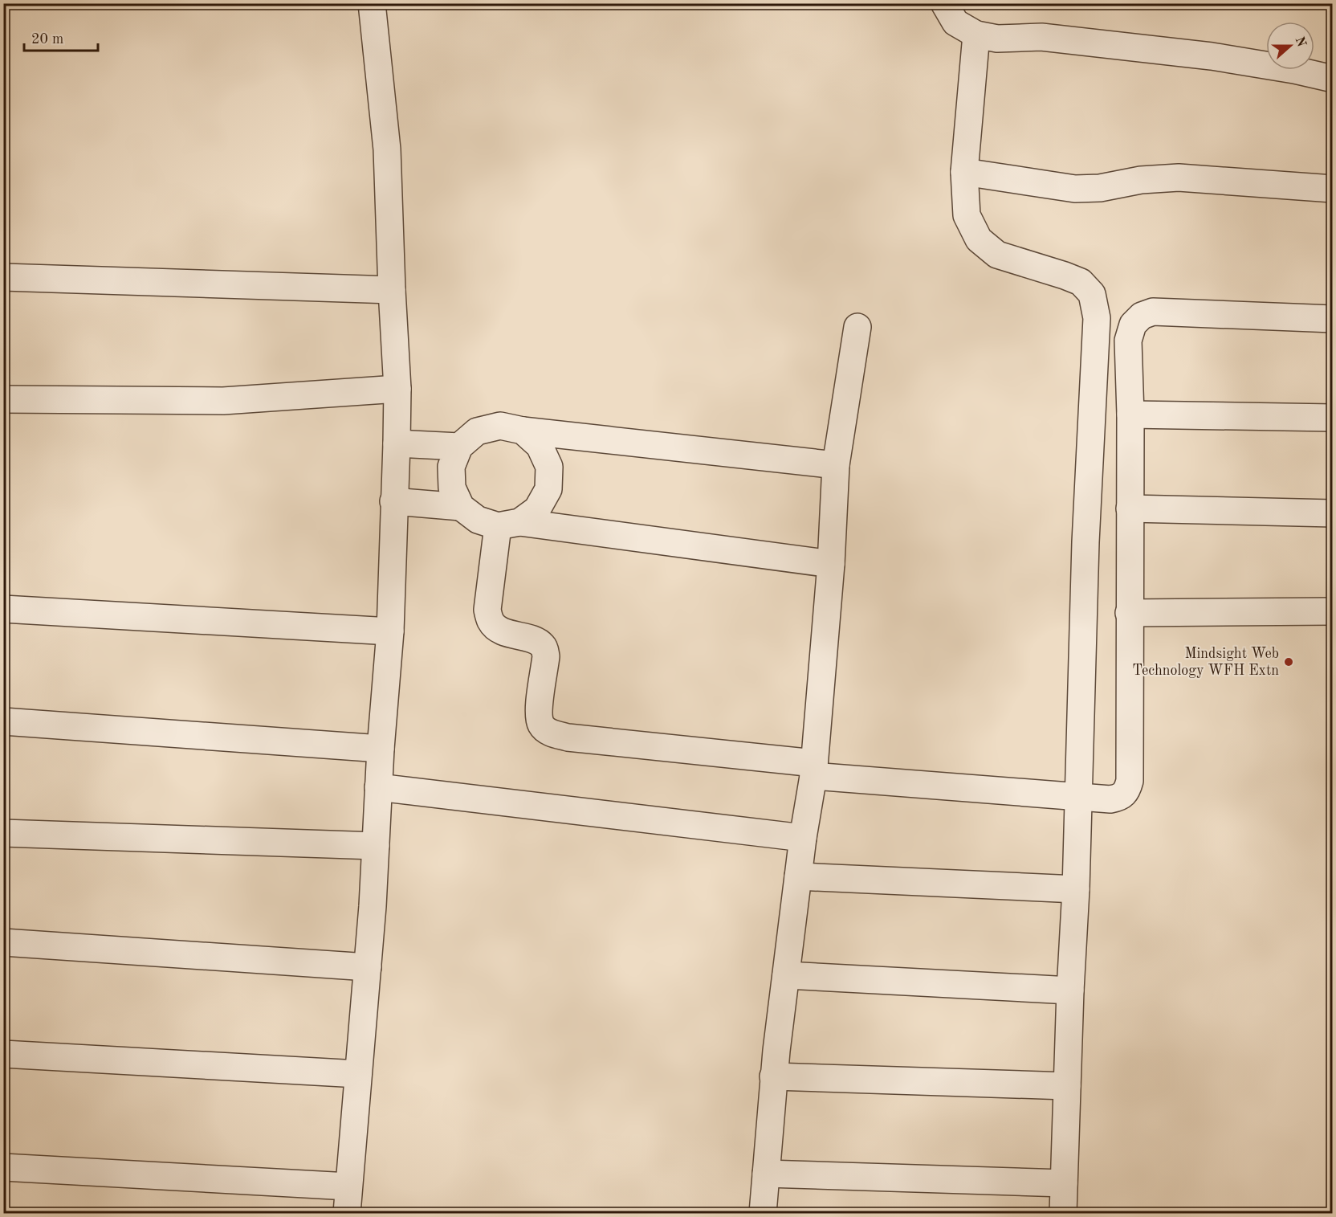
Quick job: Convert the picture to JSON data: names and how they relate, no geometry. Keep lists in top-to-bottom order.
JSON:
{
  "places": ["Mindsight Web Technology WFH Extn"],
  "scale_bar": "20 m",
  "north": "right"
}
